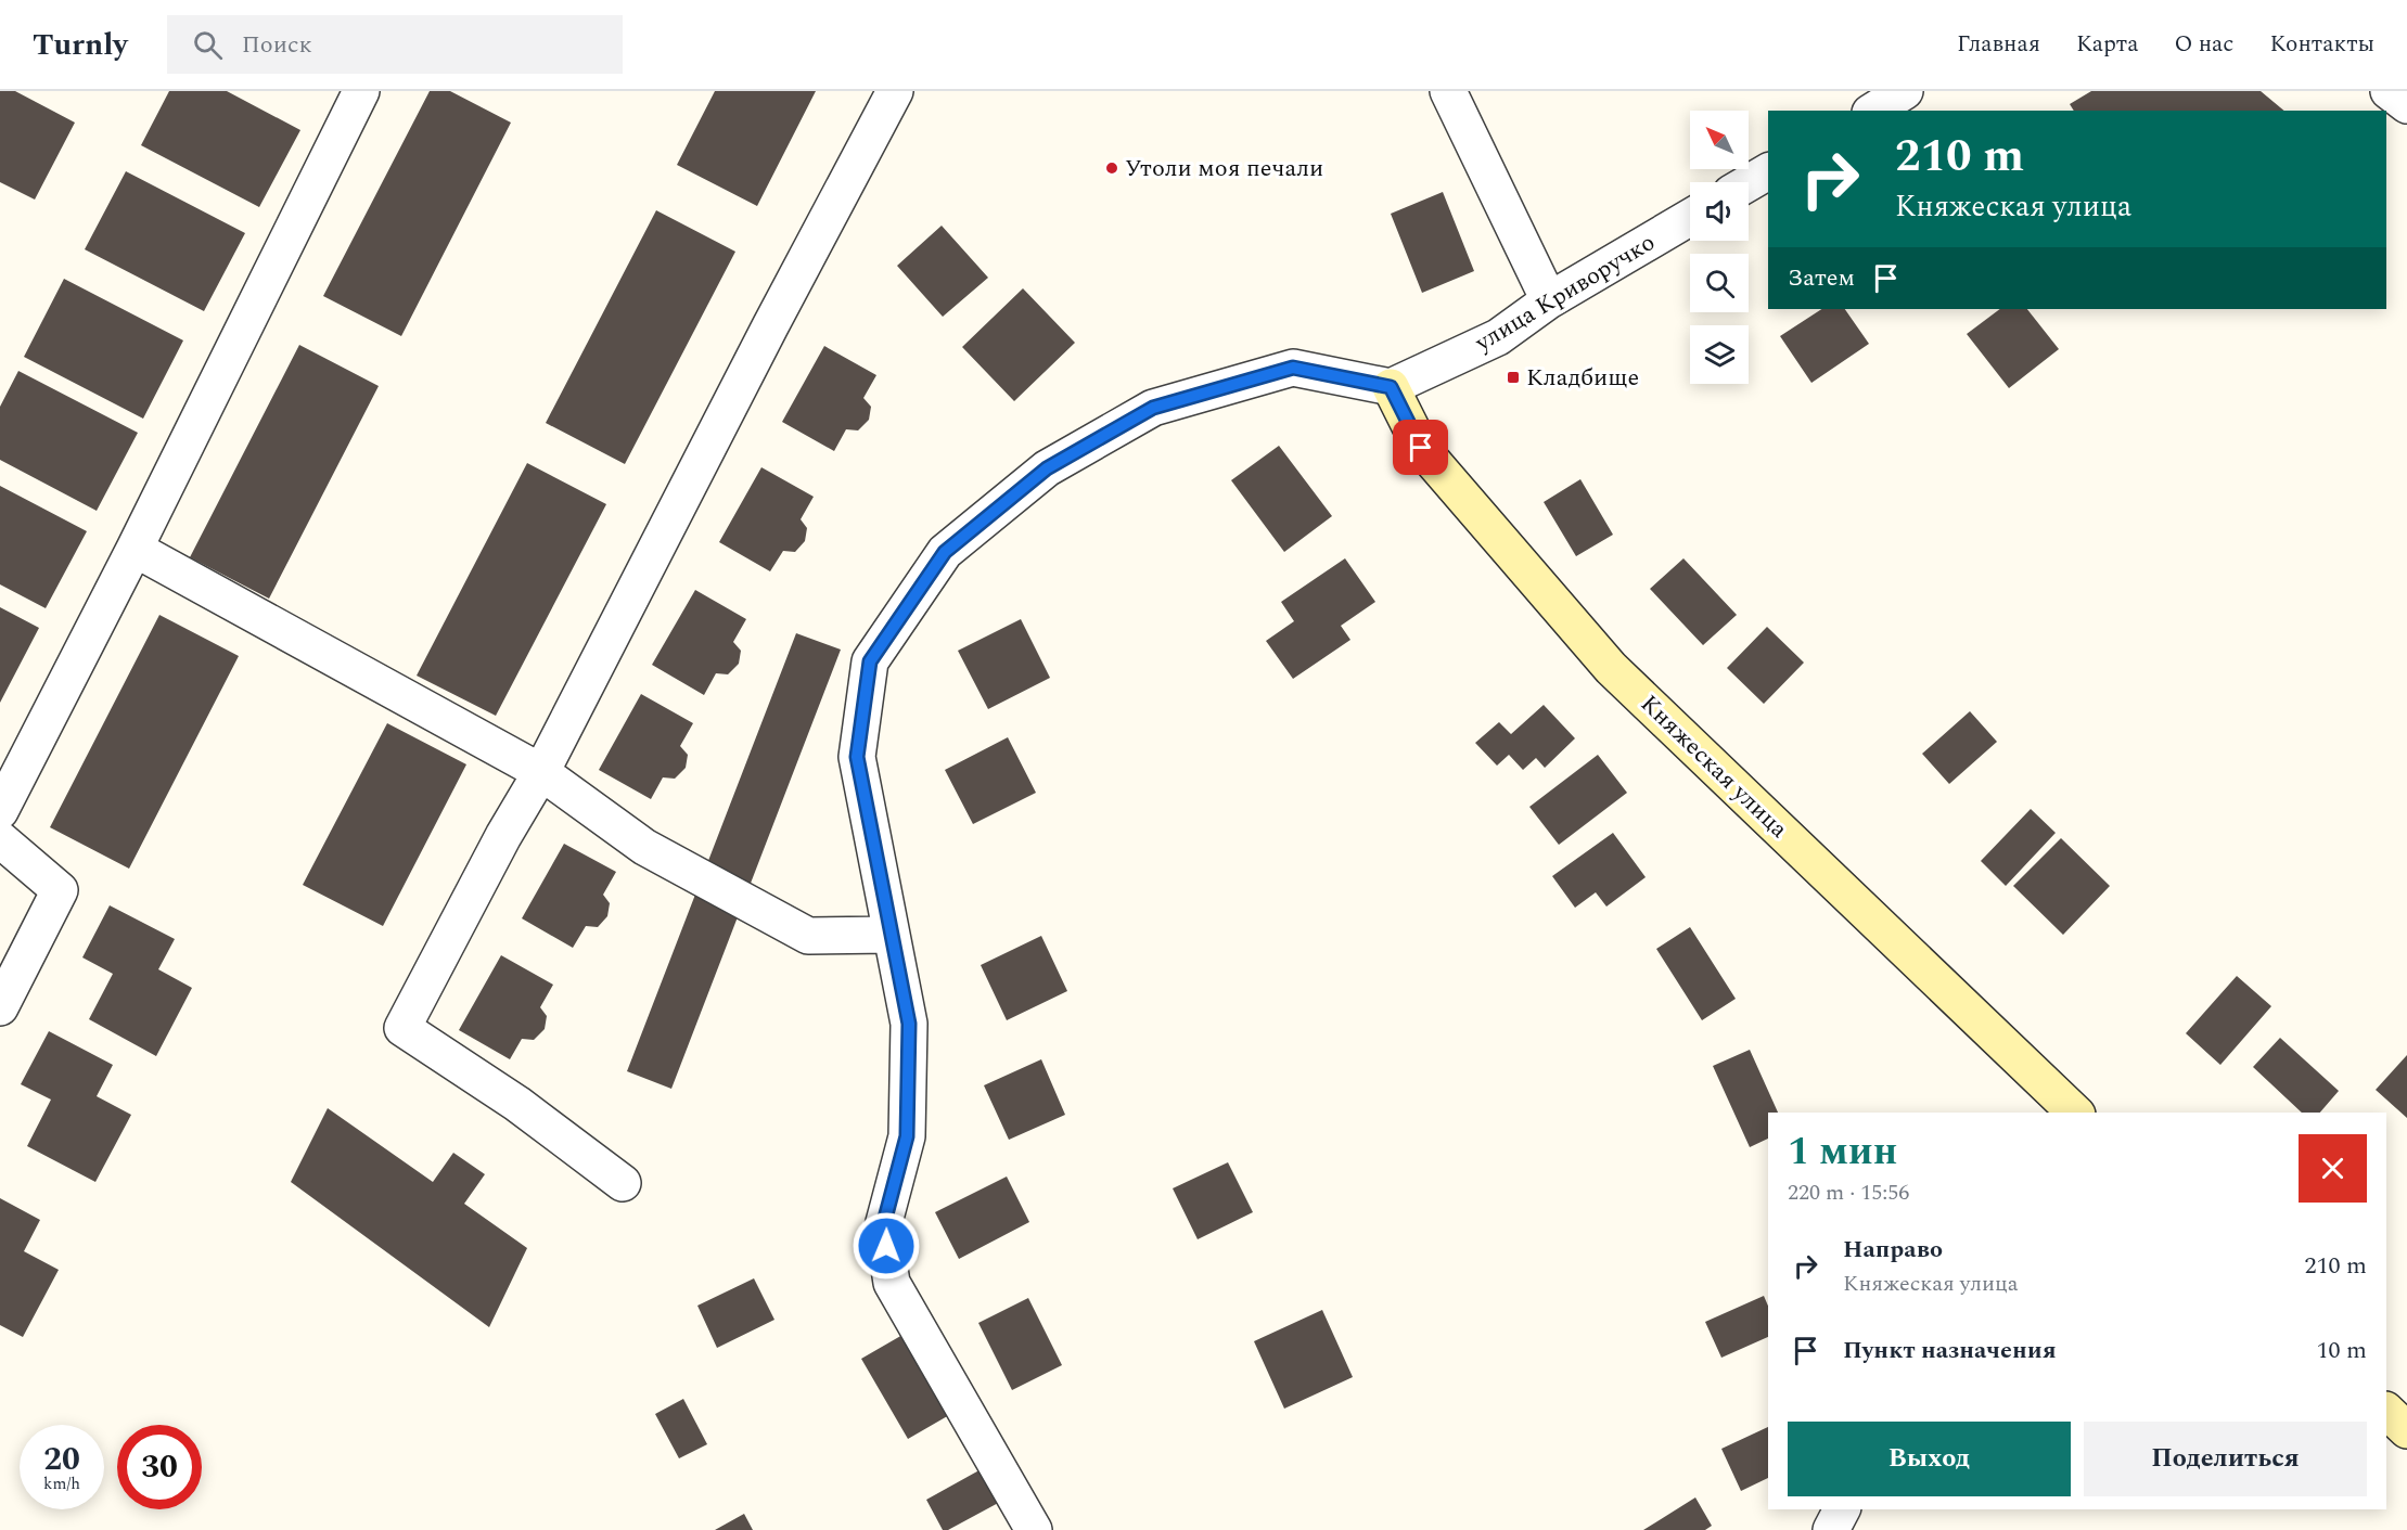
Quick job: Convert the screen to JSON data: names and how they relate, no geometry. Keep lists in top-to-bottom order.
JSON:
{
  "streets": {
    "street": ["улица Криворучко", "Княжеская улица"]
  },
  "crossings": [
    ["улица Криворучко", "Княжеская улица"]
  ],
  "places": {
    "other": ["Утоли моя печали"],
    "transit": ["Кладбище"]
  },
  "north": "top left",
  "page": {
    "header": "Turnly",
    "search": "Поиск",
    "nav": [
      "Главная",
      "Карта",
      "О нас",
      "Контакты"
    ],
    "turn": ["210 m", "Княжеская улица"],
    "then": "Затем",
    "heading": ["1 мин", "220 m · 15:56"],
    "list": [
      {
        "name": "Направо",
        "note": "Княжеская улица",
        "value": "210 m"
      },
      {
        "name": "Пункт назначения",
        "value": "10 m"
      }
    ],
    "buttons": ["Выход", "Поделиться"],
    "speed": "20 km/h",
    "limit": "30"
  }
}
